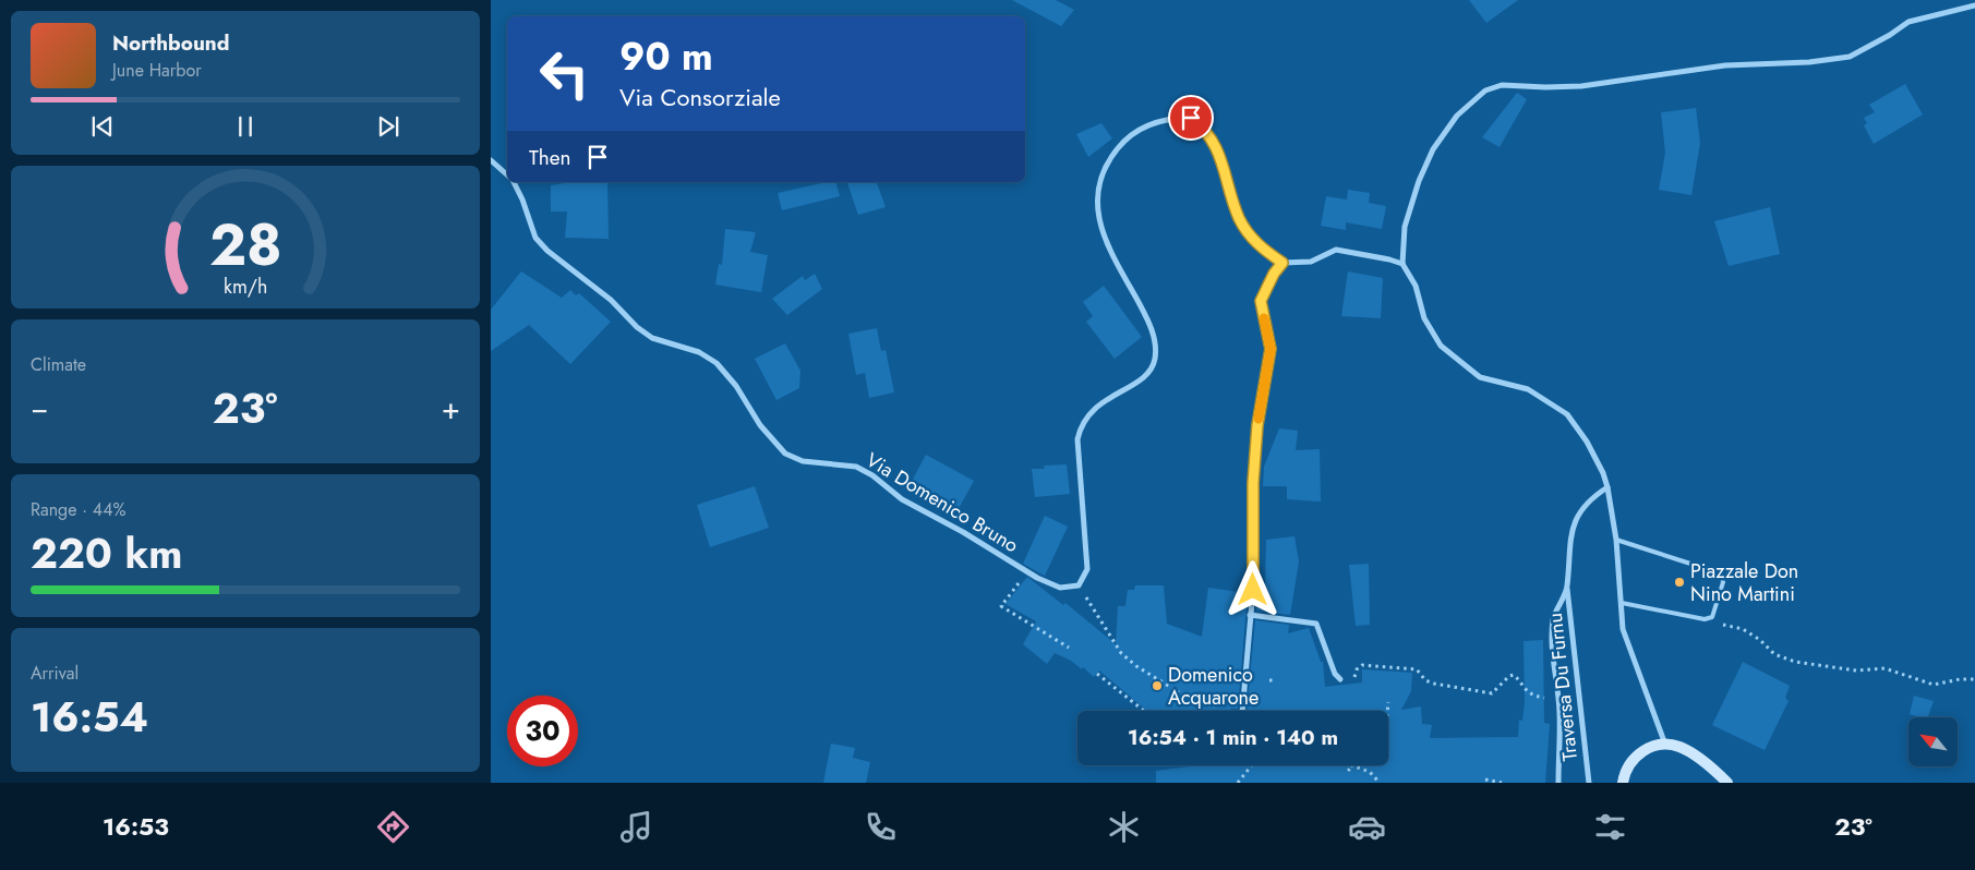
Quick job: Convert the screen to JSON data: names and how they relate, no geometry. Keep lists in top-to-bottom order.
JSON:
{
  "streets": {
    "street": ["Via Domenico Bruno", "Traversa Du Furnu"]
  },
  "places": ["Piazzale Don Nino Martini", "Domenico Acquarone"],
  "north": "top left",
  "page": {
    "turn": ["90 m", "Via Consorziale"],
    "song": ["Northbound", "June Harbor"],
    "then": "Then",
    "tile": [
      "Climate",
      ["Range · 44%", "220 km"],
      ["Arrival", "16:54"]
    ],
    "heat": ["−", "23°", "+"],
    "limit": "30",
    "trip": "16:54 · 1 min · 140 m",
    "tabs": ["16:53", "23°"],
    "gauge": ["28", "km/h"]
  }
}
